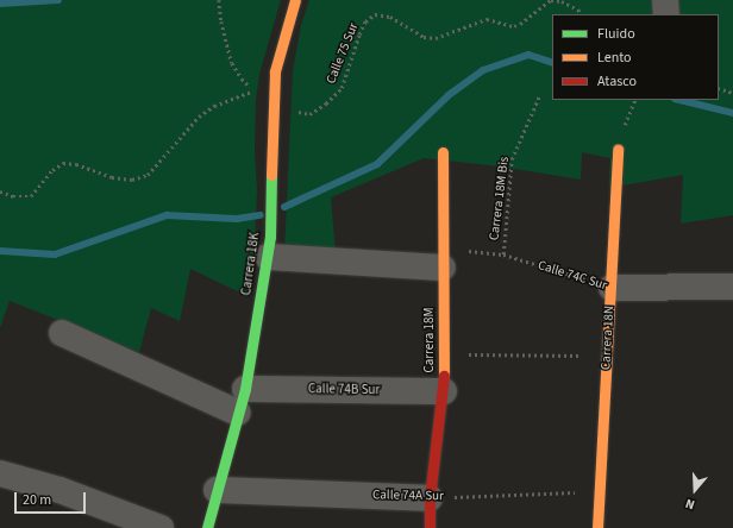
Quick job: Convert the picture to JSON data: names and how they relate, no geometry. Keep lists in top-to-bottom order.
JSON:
{
  "streets": {
    "street": [
      "Carrera 18K",
      "Calle 74C Sur",
      "Carrera 18N",
      "Carrera 18M",
      "Calle 74B Sur",
      "Calle 74A Sur"
    ],
    "path": ["Calle 75 Sur", "Carrera 18M Bis"]
  },
  "crossings": [
    ["Calle 75 Sur", "Carrera 18K"],
    ["Carrera 18M Bis", "Calle 74C Sur"],
    ["Carrera 18K", "Calle 74B Sur"],
    ["Carrera 18K", "Calle 74A Sur"],
    ["Calle 74C Sur", "Carrera 18N"],
    ["Calle 74C Sur", "Carrera 18M"],
    ["Carrera 18N", "Calle 74A Sur"],
    ["Carrera 18M", "Calle 74B Sur"],
    ["Carrera 18M", "Calle 74A Sur"]
  ],
  "legend": ["Fluido", "Lento", "Atasco"],
  "scale_bar": "20 m",
  "north": "bottom"
}
